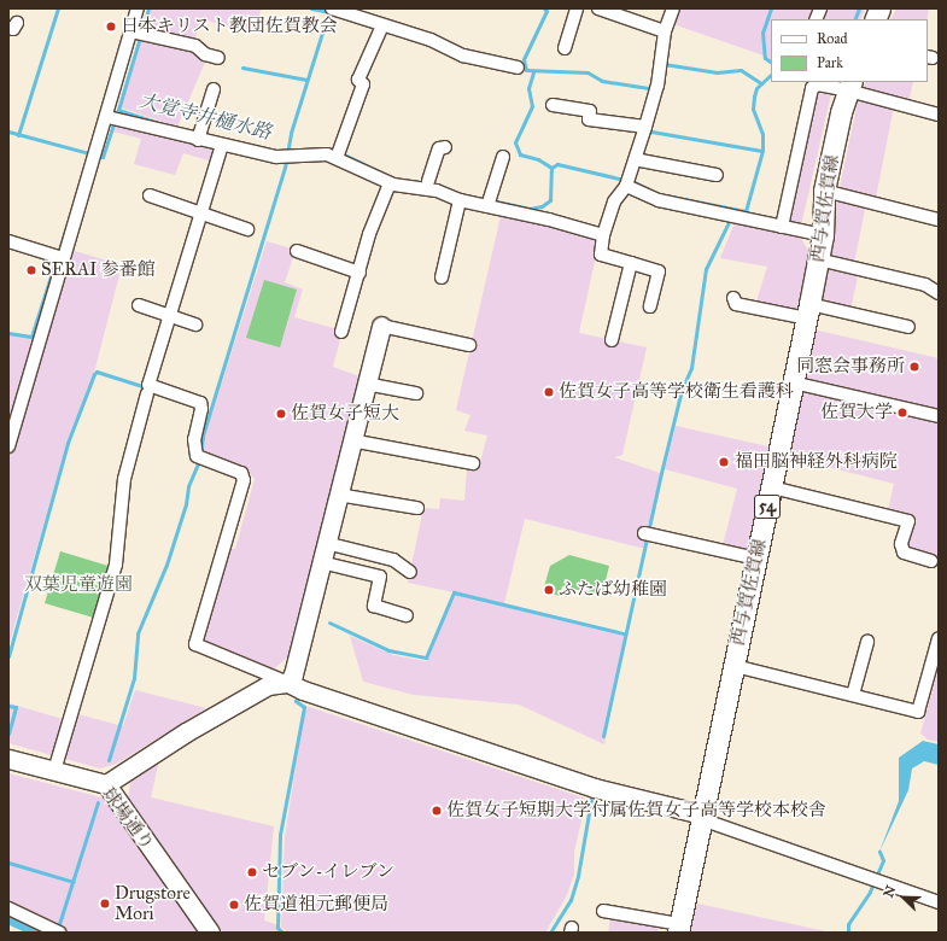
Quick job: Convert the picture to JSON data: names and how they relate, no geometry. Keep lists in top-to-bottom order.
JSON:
{
  "streets": {
    "main road": ["西与賀佐賀線", "54"],
    "street": ["球場通り"]
  },
  "water": ["大覚寺井樋水路"],
  "parks": ["双葉児童遊園"],
  "places": [
    "日本キリスト教団佐賀教会",
    "SERAI 参番館",
    "同窓会事務所",
    "佐賀女子高等学校衛生看護科",
    "佐賀大学",
    "佐賀女子短大",
    "福田脳神経外科病院",
    "ふたば幼稚園",
    "佐賀女子短期大学付属佐賀女子高等学校本校舎",
    "セブン-イレブン",
    "Drugstore Mori",
    "佐賀道祖元郵便局"
  ],
  "legend": ["Road", "Park"],
  "north": "top left"
}
